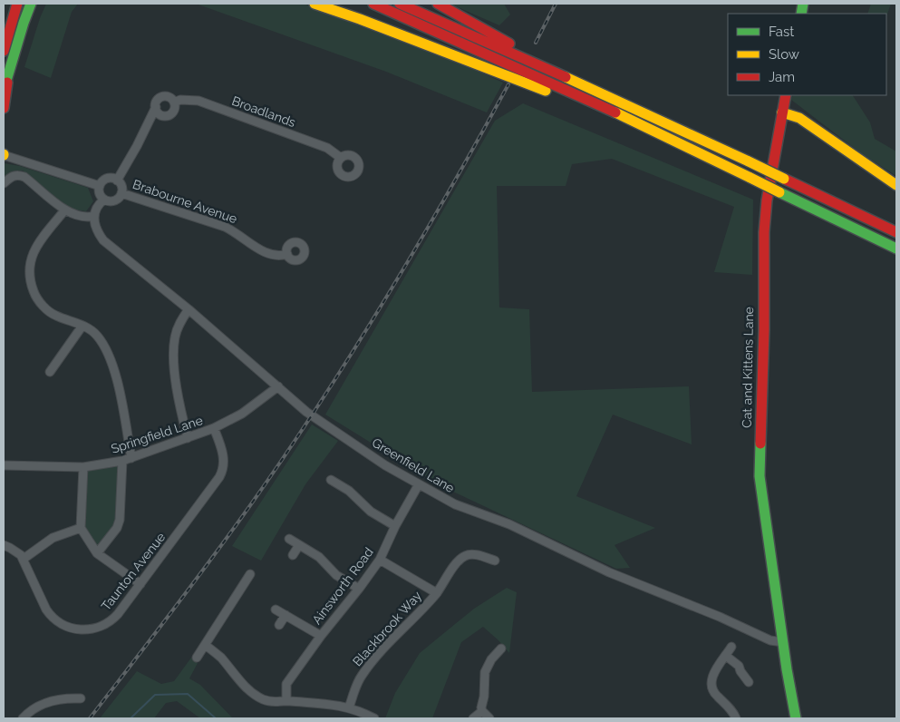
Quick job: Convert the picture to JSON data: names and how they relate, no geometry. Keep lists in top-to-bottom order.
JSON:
{
  "streets": {
    "main road": ["Cat and Kittens Lane"],
    "street": [
      "Broadlands",
      "Brabourne Avenue",
      "Springfield Lane",
      "Greenfield Lane",
      "Taunton Avenue",
      "Ainsworth Road",
      "Blackbrook Way"
    ]
  },
  "crossings": [
    ["Cat and Kittens Lane", "Greenfield Lane"],
    ["Springfield Lane", "Greenfield Lane"],
    ["Springfield Lane", "Taunton Avenue"],
    ["Greenfield Lane", "Ainsworth Road"],
    ["Ainsworth Road", "Blackbrook Way"]
  ],
  "legend": ["Fast", "Slow", "Jam"]
}
